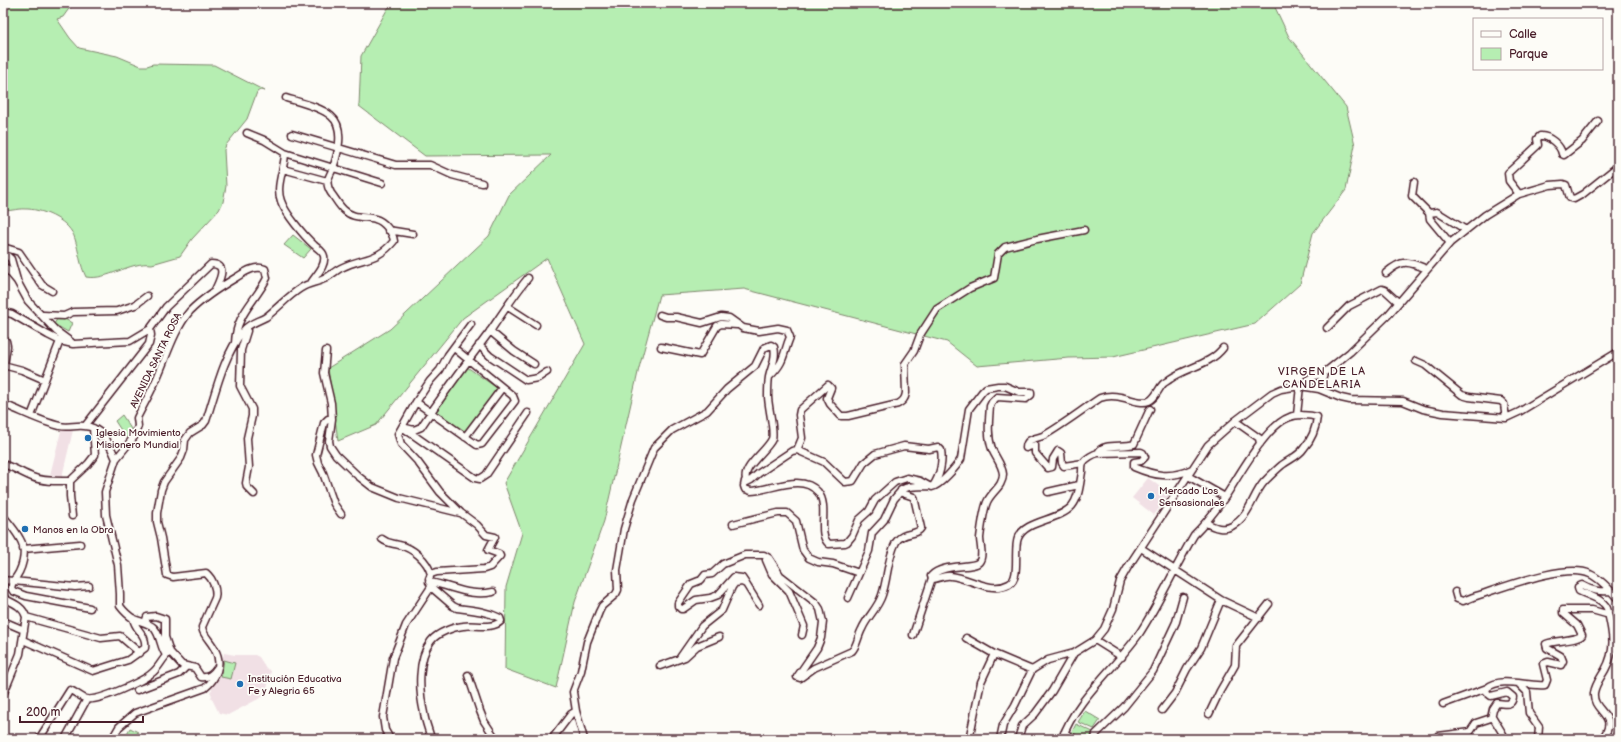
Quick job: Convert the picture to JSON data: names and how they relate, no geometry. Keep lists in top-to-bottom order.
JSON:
{
  "streets": {
    "street": ["AVENIDA SANTA ROSA"]
  },
  "districts": ["VIRGEN DE LA CANDELARIA"],
  "places": [
    "Iglesia Movimiento Misionero Mundial",
    "Mercado Los Sensasionales",
    "Manos en la Obra",
    "Institución Educativa Fe y Alegria 65"
  ],
  "legend": ["Calle", "Parque"],
  "scale_bar": "200 m"
}
